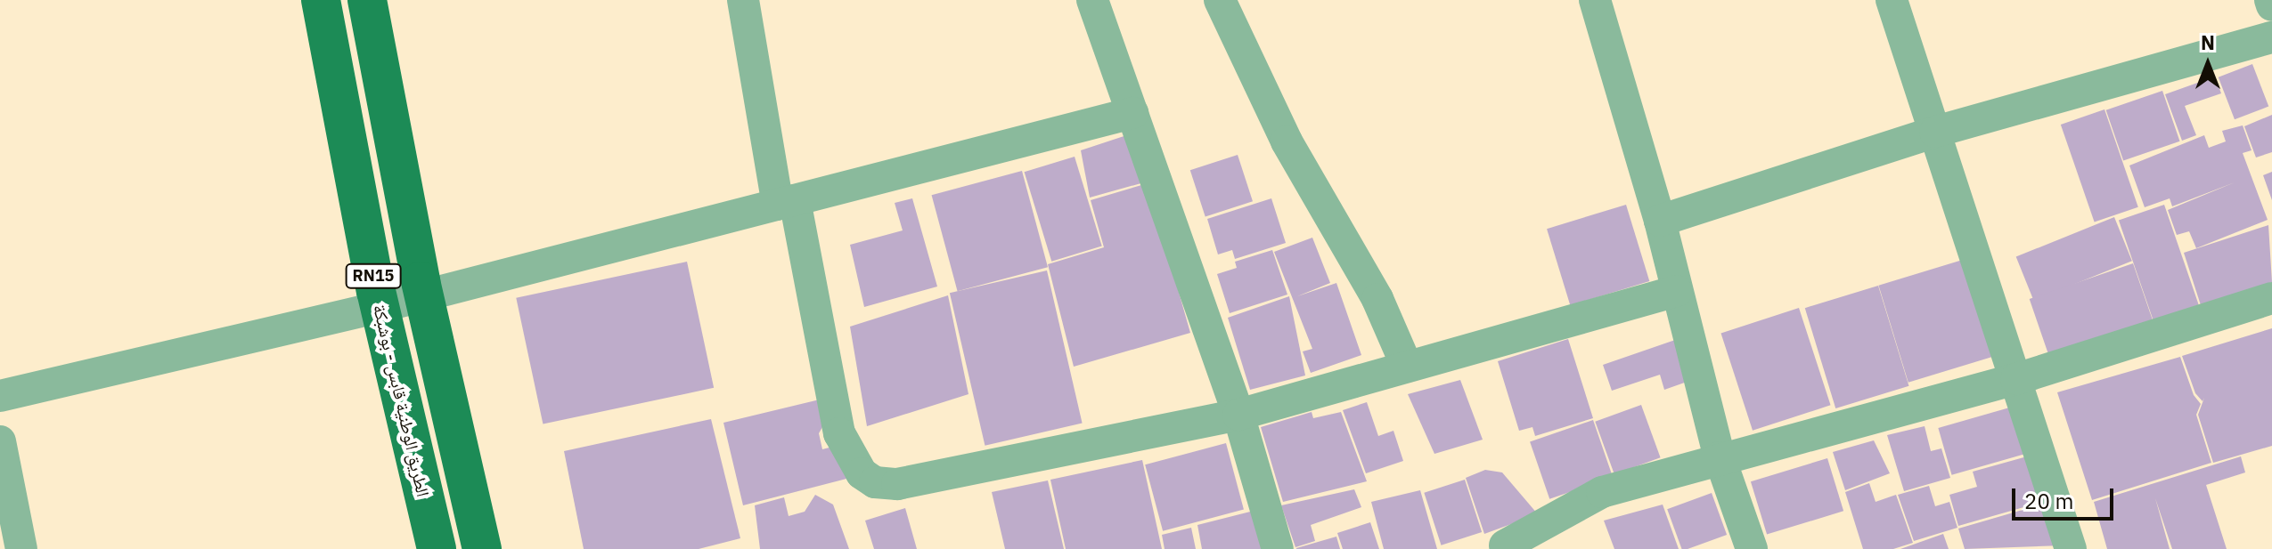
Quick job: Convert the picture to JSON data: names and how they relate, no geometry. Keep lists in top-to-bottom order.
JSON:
{
  "streets": {
    "main road": ["RN15", "الطريق الوطنية قابس - بوشبكة"]
  },
  "scale_bar": "20 m",
  "north": "top"
}
